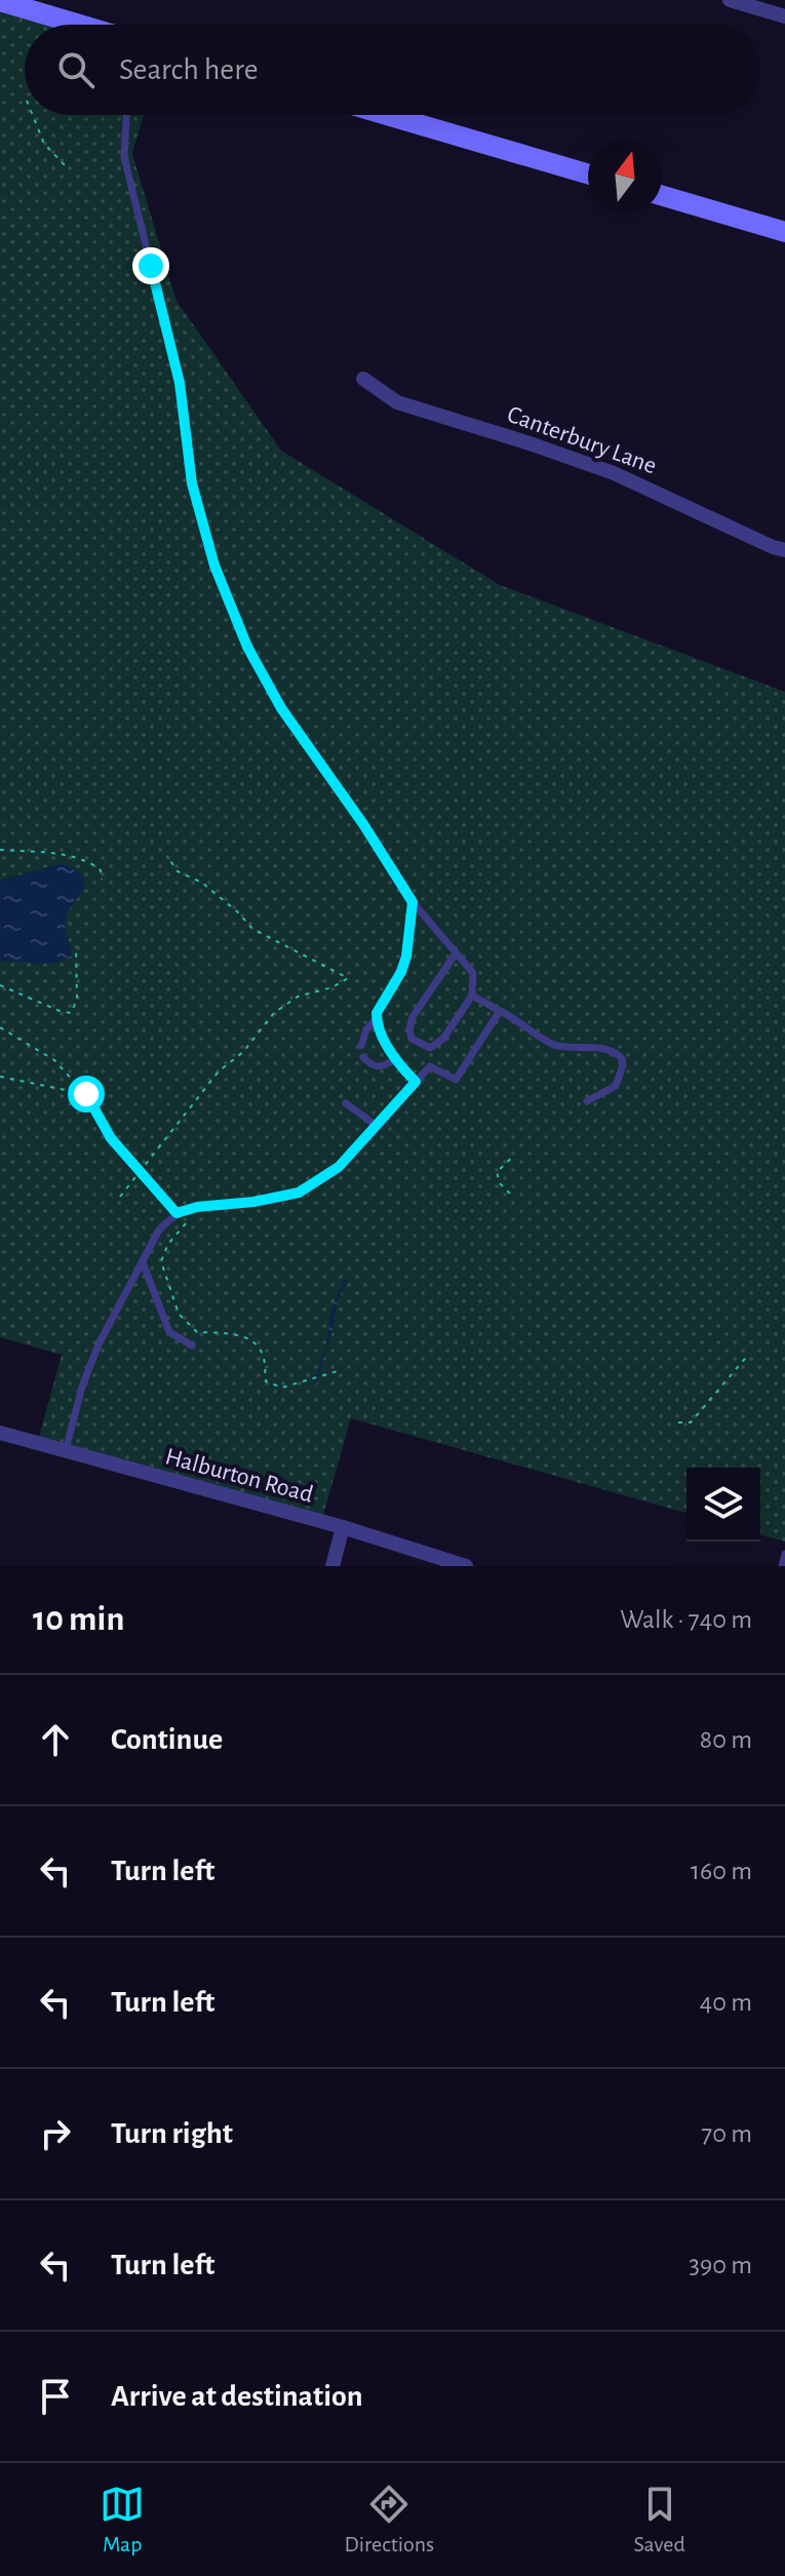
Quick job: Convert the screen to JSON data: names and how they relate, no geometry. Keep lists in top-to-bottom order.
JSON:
{
  "streets": {
    "street": ["Canterbury Lane", "Halburton Road"]
  },
  "north": "top",
  "page": {
    "search": "Search here",
    "heading": ["10 min", "Walk · 740 m"],
    "list": [
      ["Continue", "80 m"],
      ["Turn left", "160 m"],
      ["Turn left", "40 m"],
      ["Turn right", "70 m"],
      ["Turn left", "390 m"],
      "Arrive at destination"
    ],
    "nav": ["Map", "Directions", "Saved"]
  }
}
